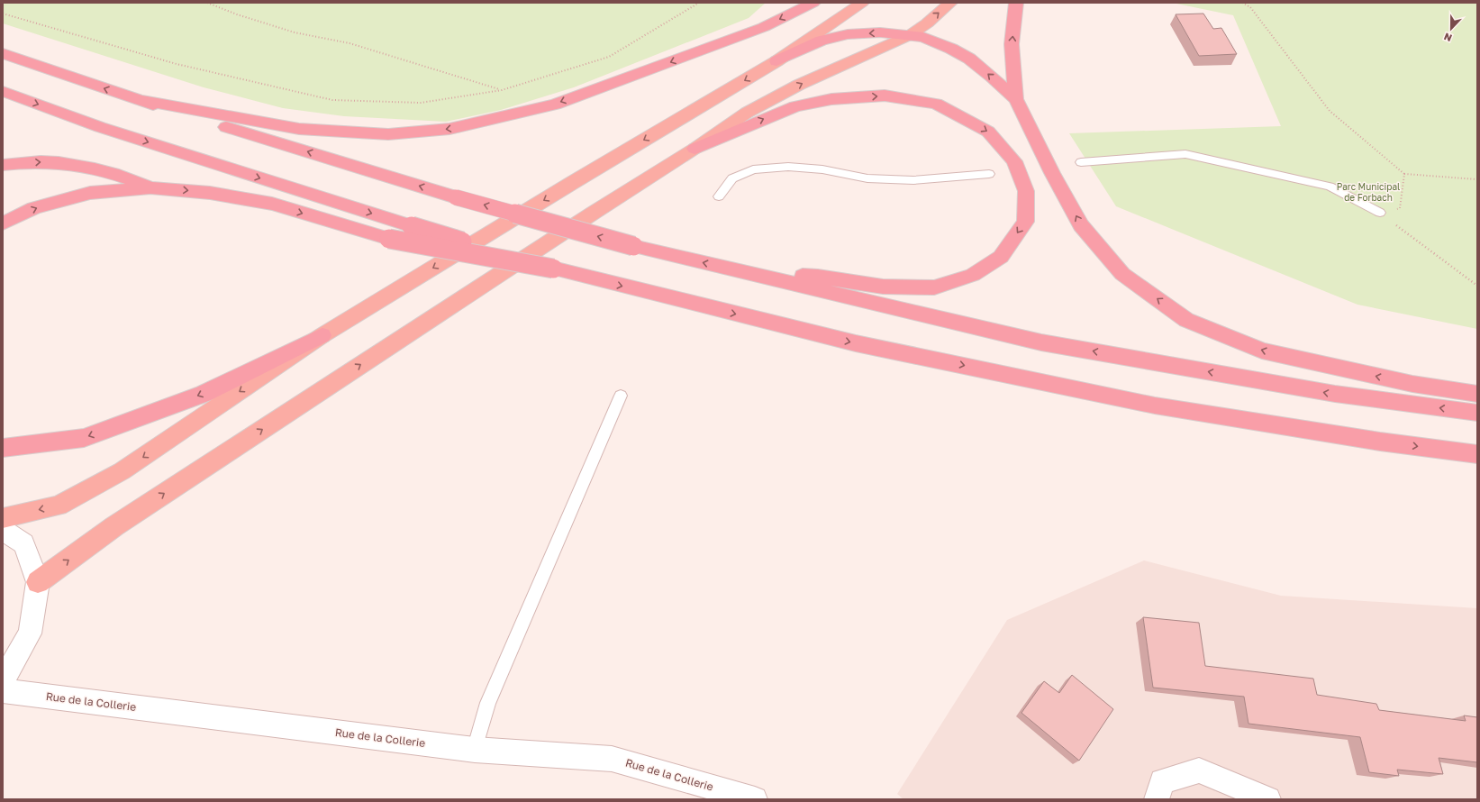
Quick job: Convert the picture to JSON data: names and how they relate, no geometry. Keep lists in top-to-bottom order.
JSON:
{
  "streets": {
    "street": ["Rue de la Collerie"]
  },
  "parks": ["Parc Municipal de Forbach"],
  "north": "bottom"
}
